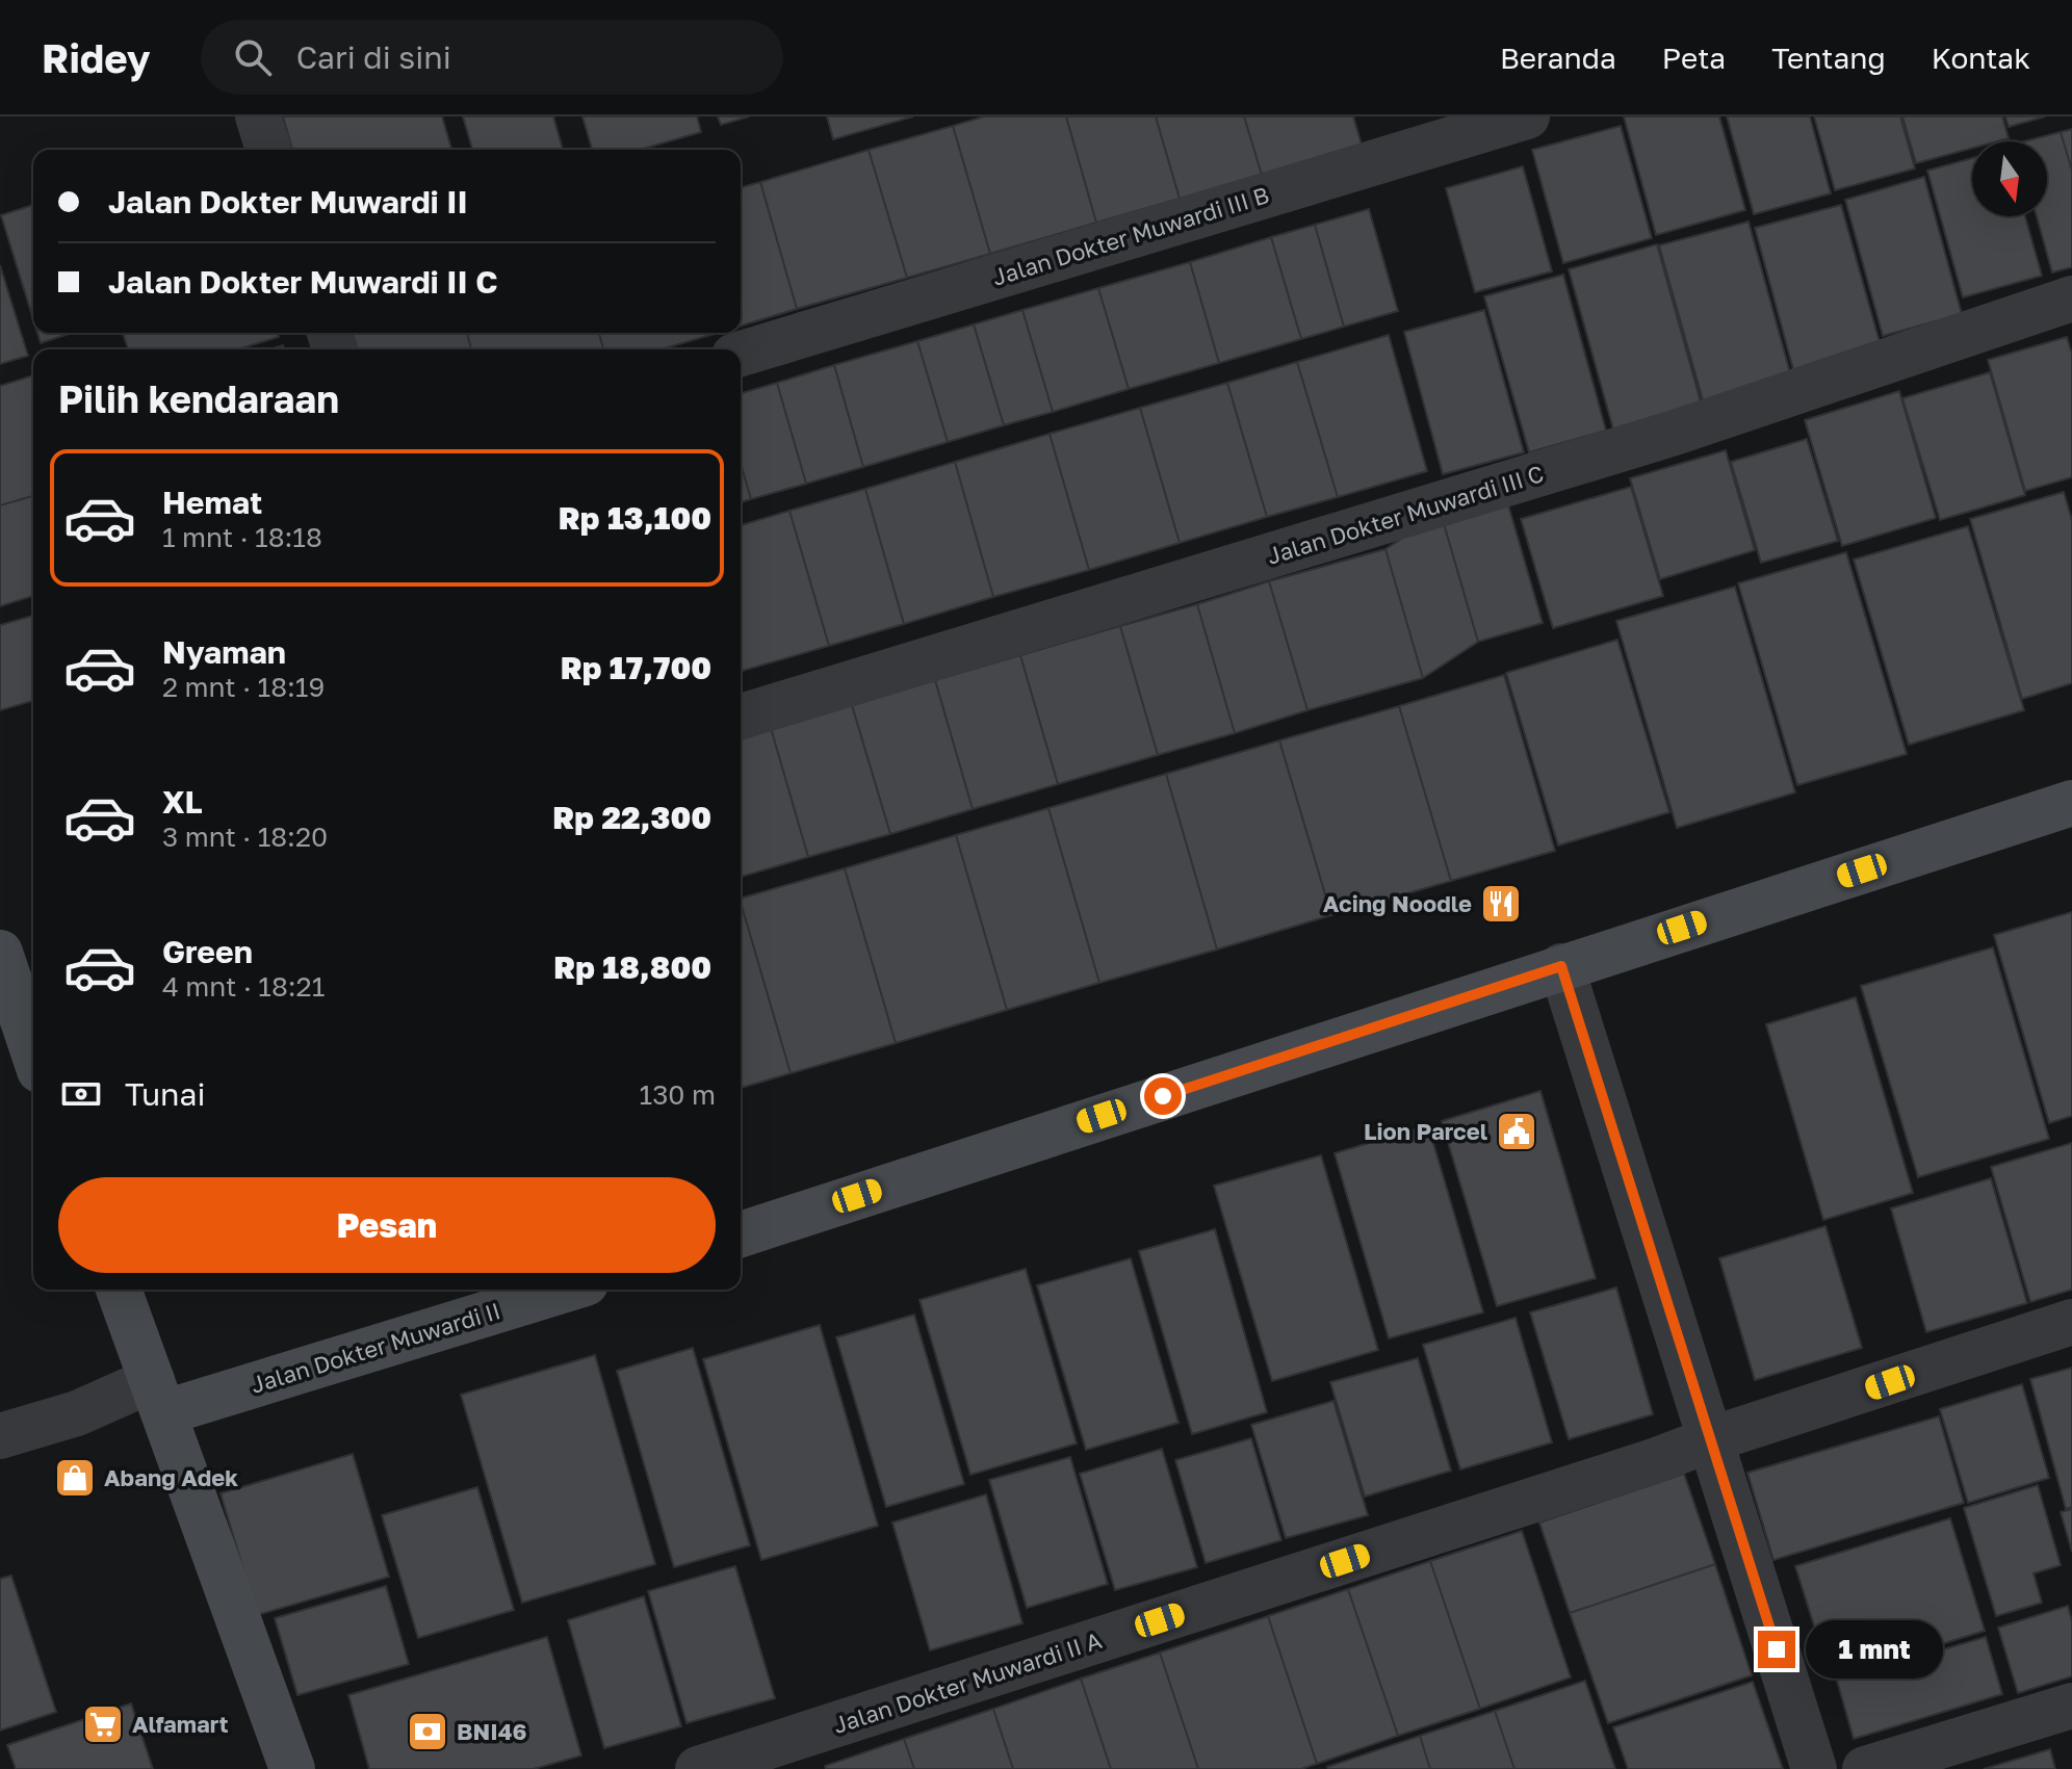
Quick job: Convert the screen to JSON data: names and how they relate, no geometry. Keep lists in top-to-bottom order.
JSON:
{
  "streets": {
    "street": [
      "Jalan Dokter Muwardi III B",
      "Jalan Dokter Muwardi III C",
      "Jalan Dokter Muwardi II",
      "Jalan Dokter Muwardi II A"
    ]
  },
  "places": {
    "restaurant": ["Acing Noodle"],
    "public building": ["Lion Parcel"],
    "shop": ["Abang Adek"],
    "supermarket": ["Alfamart"],
    "bank": ["BNI46"]
  },
  "north": "bottom",
  "page": {
    "header": "Ridey",
    "search": "Cari di sini",
    "nav": [
      "Beranda",
      "Peta",
      "Tentang",
      "Kontak"
    ],
    "banner": ["Jalan Dokter Muwardi II", "Jalan Dokter Muwardi II C"],
    "heading": "Pilih kendaraan",
    "list": [
      {
        "name": "Hemat",
        "note": "1 mnt · 18:18",
        "value": "Rp 13,100"
      },
      {
        "name": "Nyaman",
        "note": "2 mnt · 18:19",
        "value": "Rp 17,700"
      },
      {
        "name": "XL",
        "note": "3 mnt · 18:20",
        "value": "Rp 22,300"
      },
      {
        "name": "Green",
        "note": "4 mnt · 18:21",
        "value": "Rp 18,800"
      }
    ],
    "pay": ["Tunai", "130 m"],
    "buttons": "Pesan",
    "bubble": "1 mnt"
  }
}
